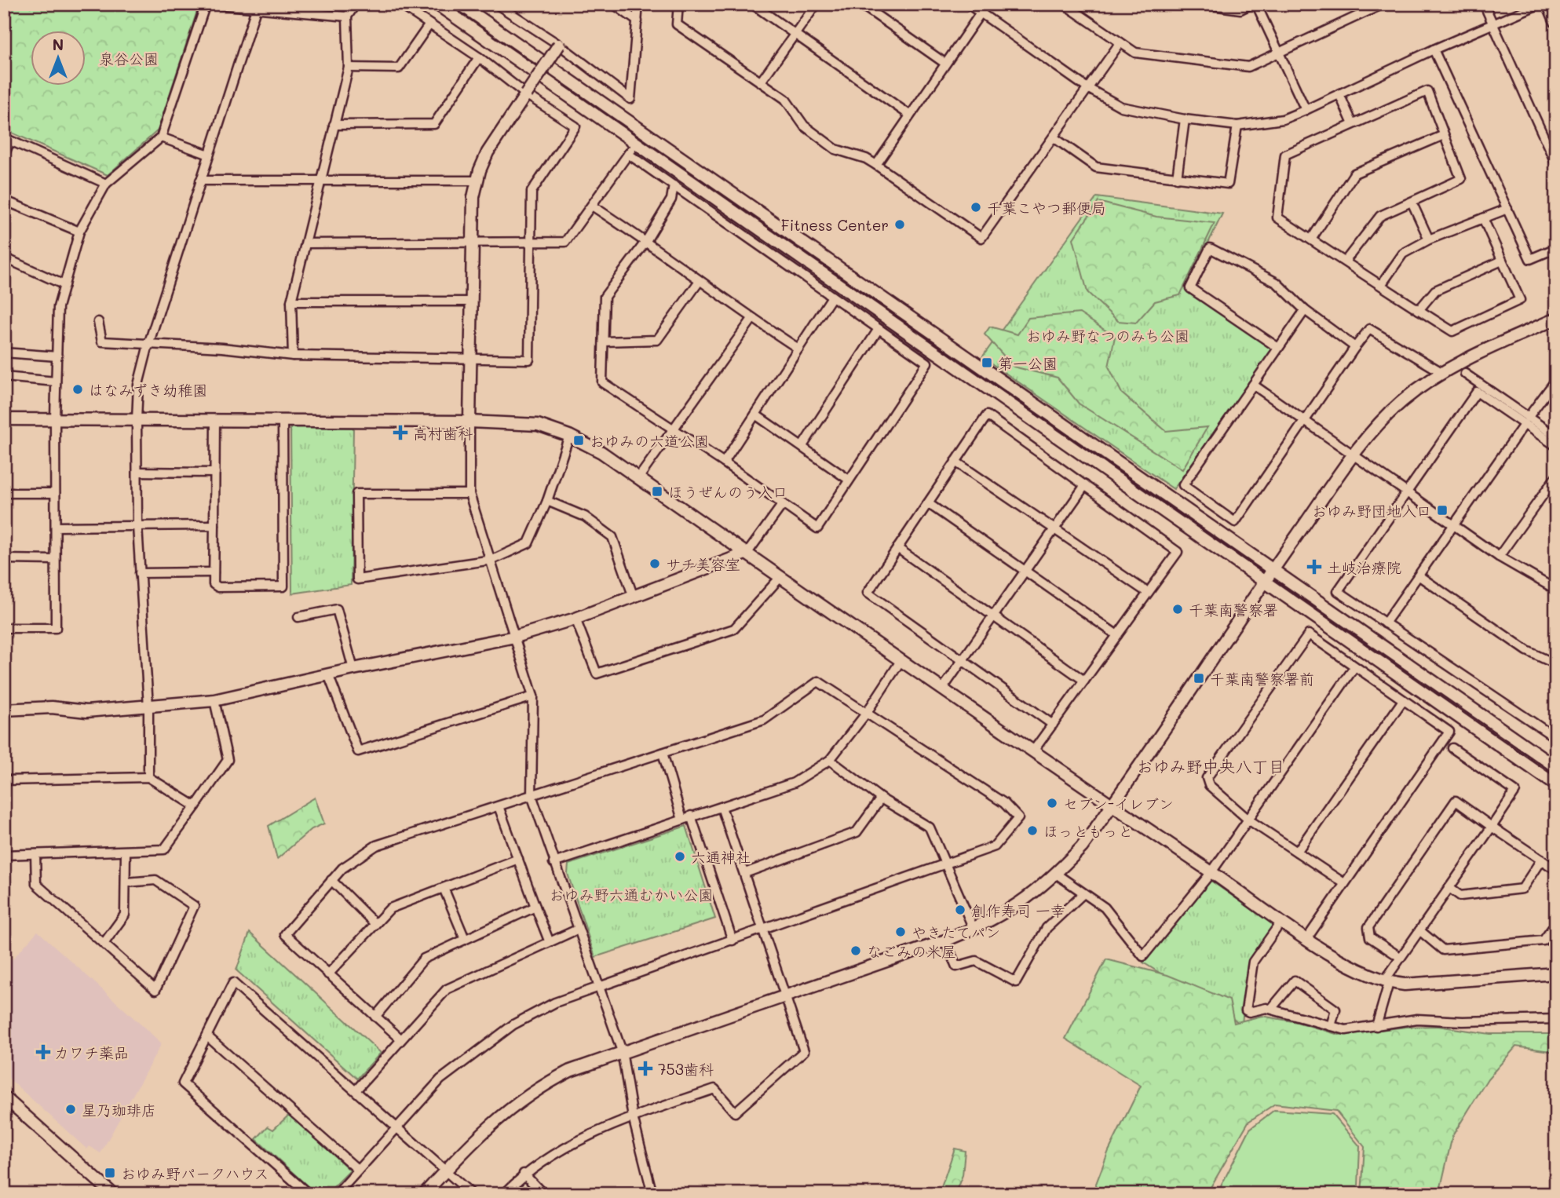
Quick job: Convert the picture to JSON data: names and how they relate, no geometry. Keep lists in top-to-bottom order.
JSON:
{
  "districts": ["おゆみ野中央八丁目"],
  "parks": ["泉谷公園", "おゆみ野なつのみち公園", "おゆみ野六通むかい公園"],
  "places": {
    "other": [
      "千葉こやつ郵便局",
      "Fitness Center",
      "はなみずき幼稚園",
      "サチ美容室",
      "千葉南警察署",
      "セブン-イレブン",
      "ほっともっと",
      "六通神社",
      "創作寿司 一幸",
      "やきたてパン",
      "なごみの米屋",
      "星乃珈琲店"
    ],
    "transit": [
      "第一公園",
      "おゆみの六道公園",
      "ほうぜんのう入口",
      "おゆみ野団地入口",
      "千葉南警察署前",
      "おゆみ野パークハウス"
    ],
    "health": [
      "高村歯科",
      "土岐治療院",
      "カワチ薬品",
      "753歯科"
    ]
  },
  "north": "top"
}
